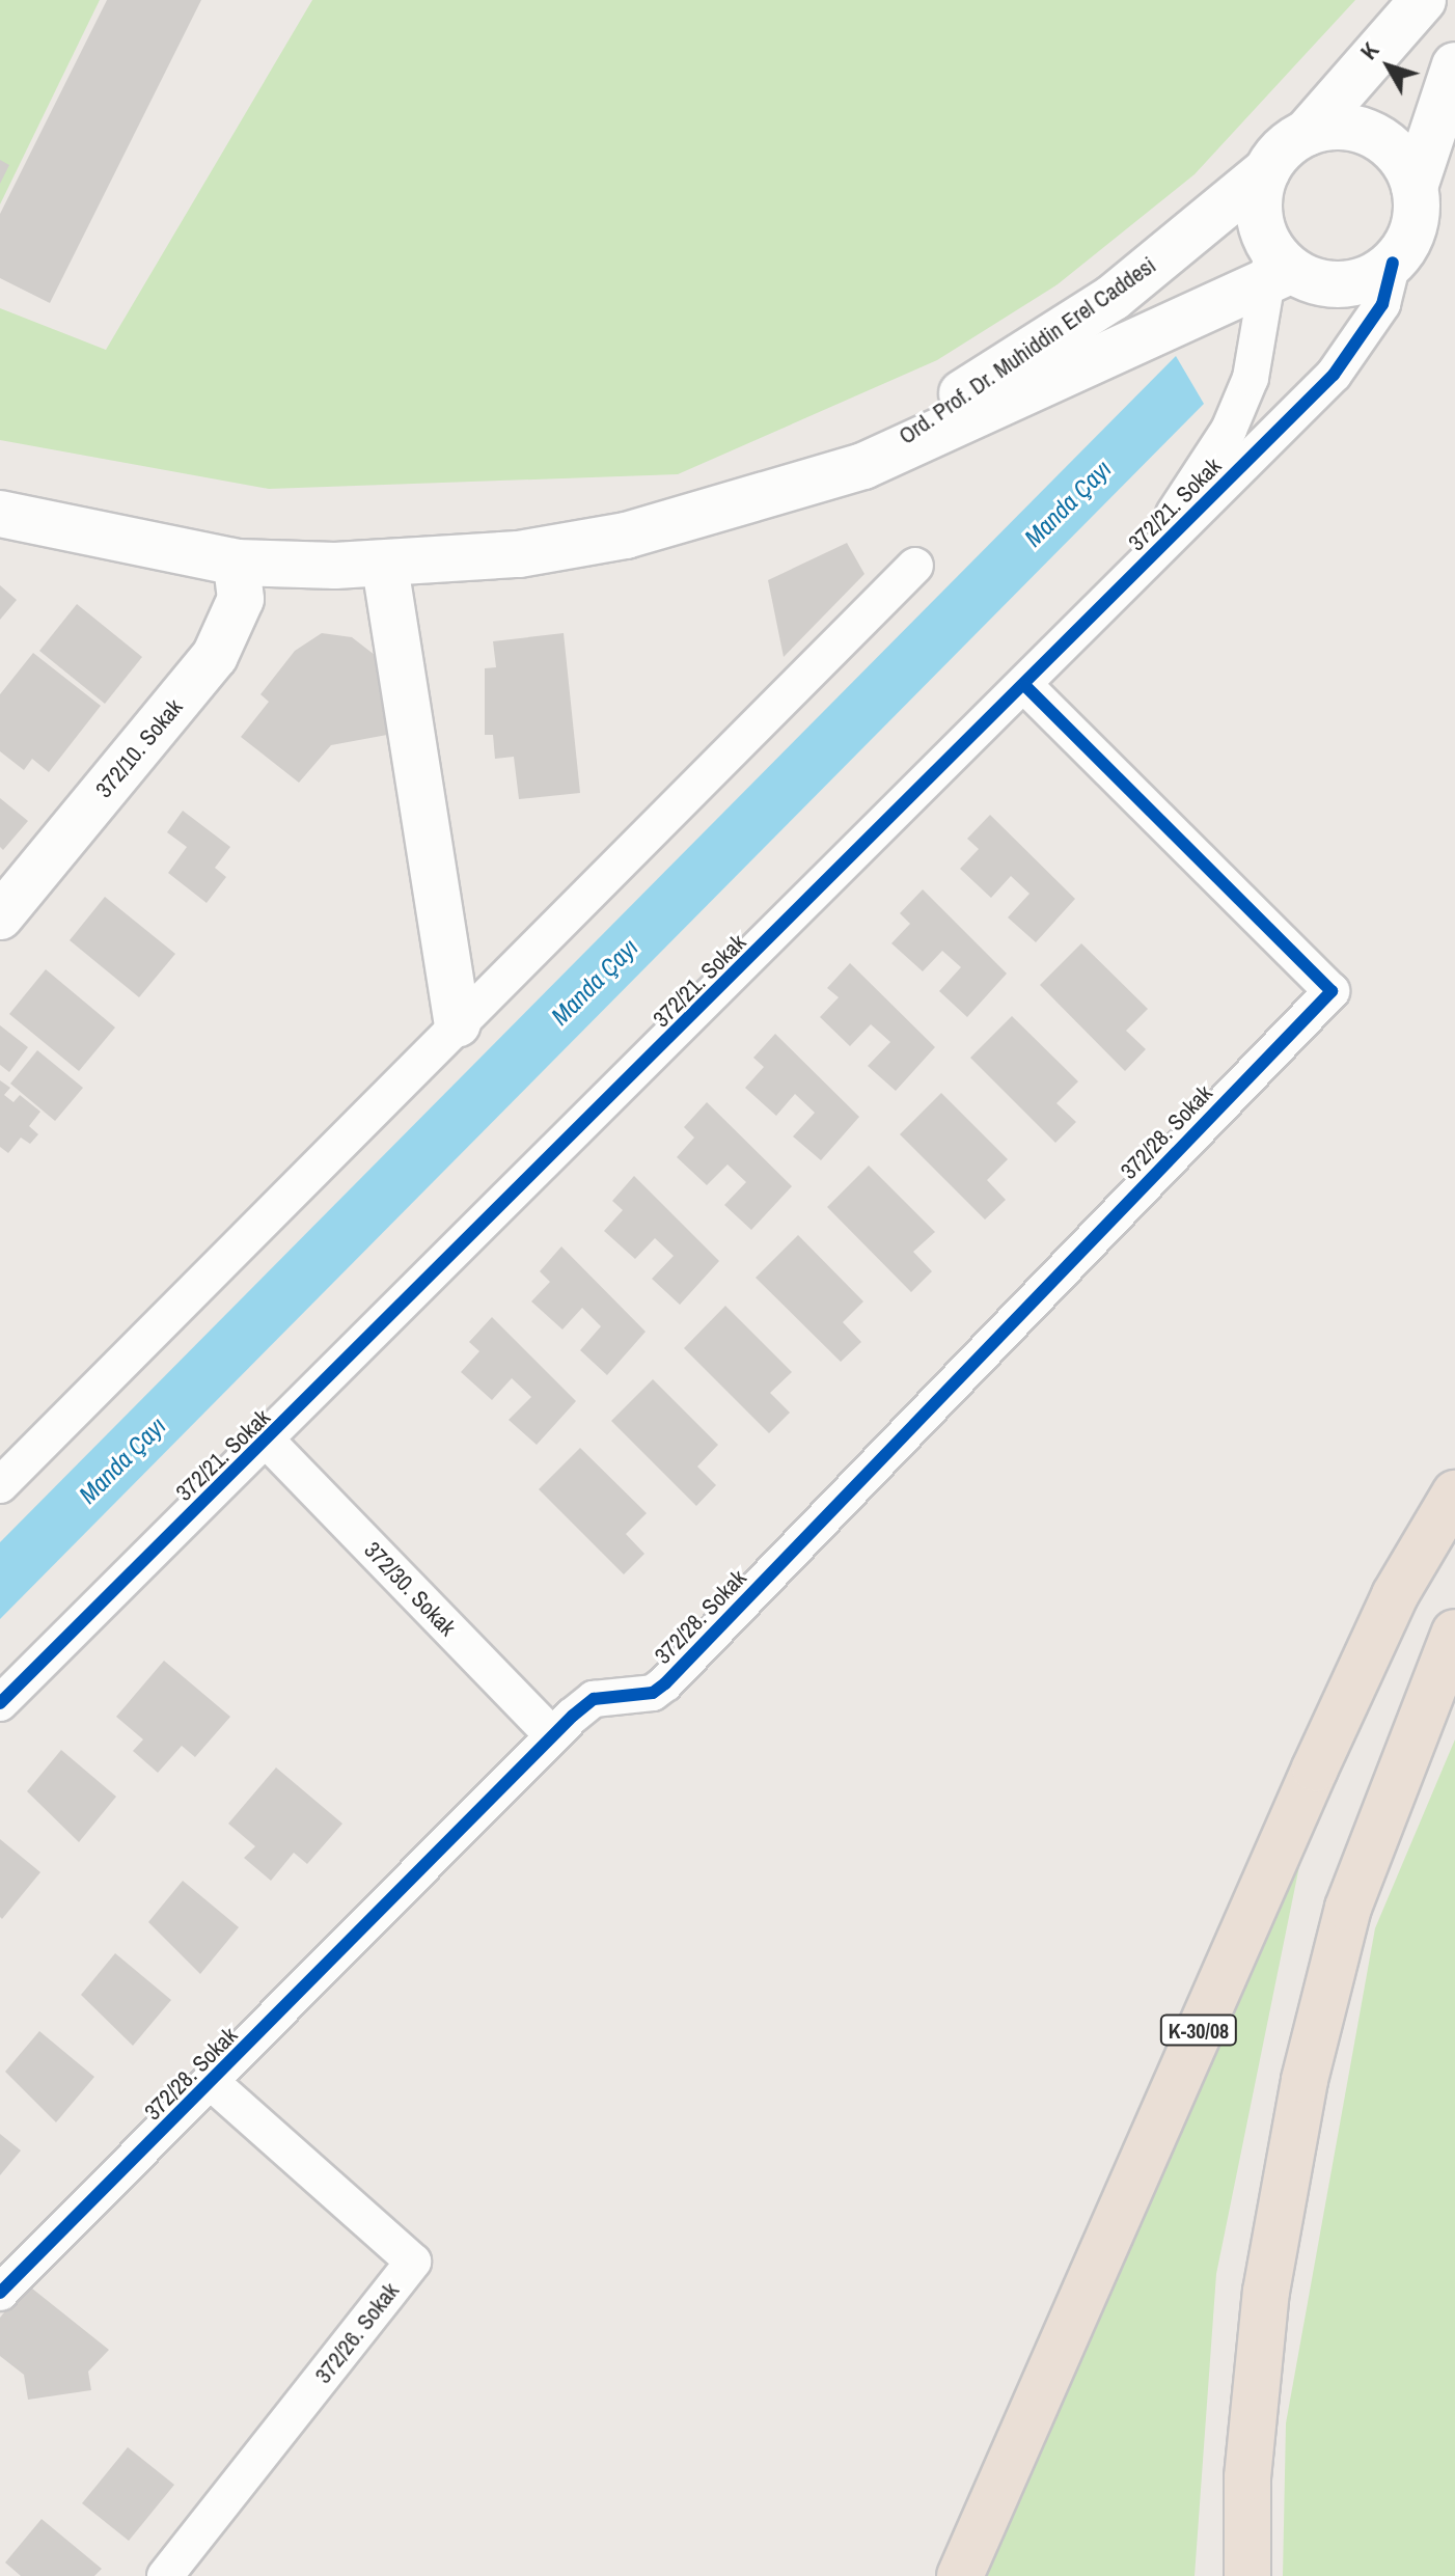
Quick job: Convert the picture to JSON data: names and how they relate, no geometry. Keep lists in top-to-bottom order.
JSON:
{
  "streets": {
    "highway": ["K-30/08"],
    "main road": ["Ord. Prof. Dr. Muhiddin Erel Caddesi", "372/10. Sokak"],
    "street": [
      "372/21. Sokak",
      "372/28. Sokak",
      "372/30. Sokak",
      "372/26. Sokak"
    ]
  },
  "crossings": [
    ["Ord. Prof. Dr. Muhiddin Erel Caddesi", "372/21. Sokak"],
    ["Ord. Prof. Dr. Muhiddin Erel Caddesi", "372/10. Sokak"],
    ["372/21. Sokak", "372/28. Sokak"],
    ["372/21. Sokak", "372/30. Sokak"],
    ["372/28. Sokak", "372/30. Sokak"],
    ["372/28. Sokak", "372/26. Sokak"]
  ],
  "water": ["Manda Çayı"],
  "north": "top left"
}
